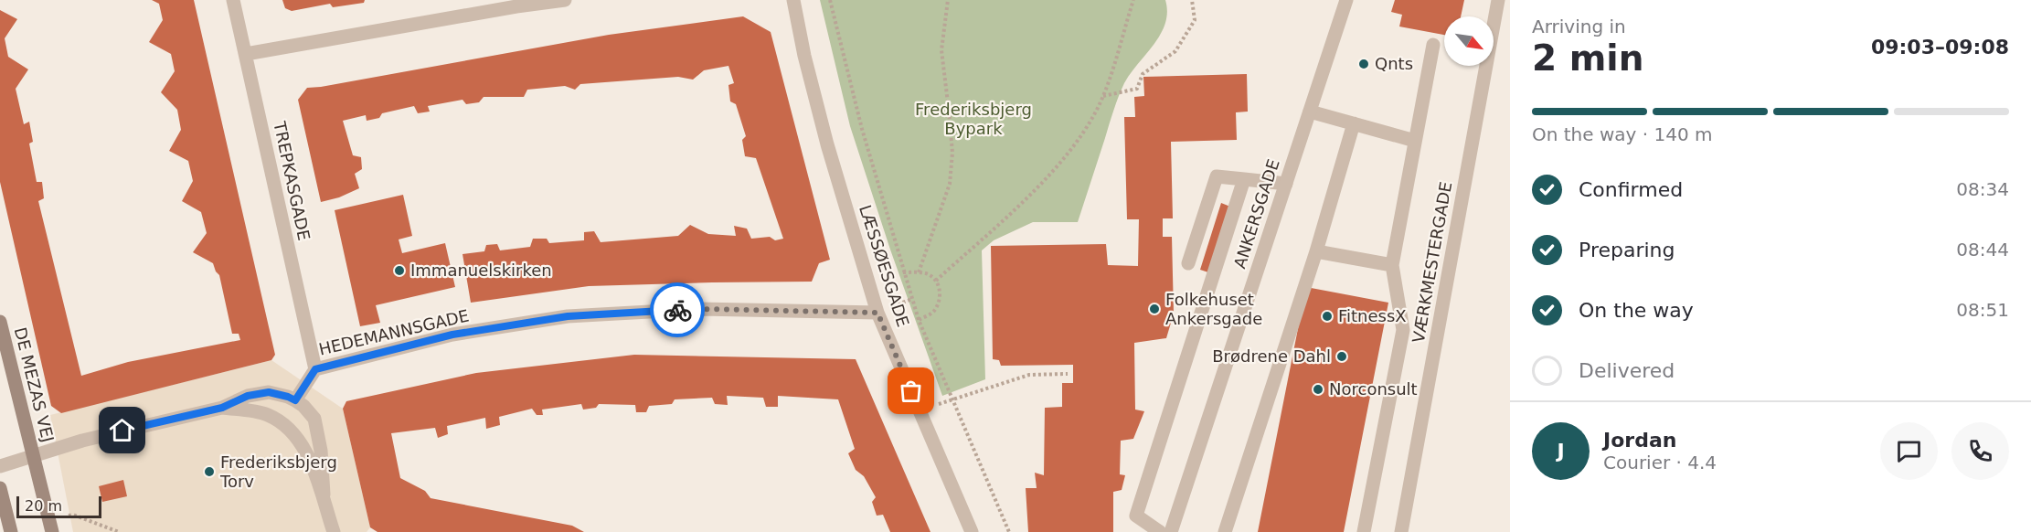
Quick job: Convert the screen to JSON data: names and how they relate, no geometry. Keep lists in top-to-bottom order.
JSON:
{
  "streets": {
    "street": [
      "TREPKASGADE",
      "ANKERSGADE",
      "VÆRKMESTERGADE",
      "LÆSSØESGADE",
      "HEDEMANNSGADE",
      "DE MEZAS VEJ"
    ]
  },
  "crossings": [
    ["TREPKASGADE", "HEDEMANNSGADE"],
    ["LÆSSØESGADE", "HEDEMANNSGADE"]
  ],
  "parks": ["Frederiksbjerg Bypark"],
  "places": [
    "Qnts",
    "Immanuelskirken",
    "Folkehuset Ankersgade",
    "FitnessX",
    "Brødrene Dahl",
    "Norconsult",
    "Frederiksbjerg Torv"
  ],
  "scale_bar": "20 m",
  "north": "bottom right",
  "page": {
    "heading": ["2 min", "Arriving in", "09:03–09:08"],
    "panel": ["Jordan", "Courier · 4.4"],
    "bar": "On the way · 140 m",
    "list": [
      ["Confirmed", "08:34"],
      ["Preparing", "08:44"],
      ["On the way", "08:51"],
      "Delivered"
    ],
    "round": "J",
    "scale": "20 m"
  }
}
